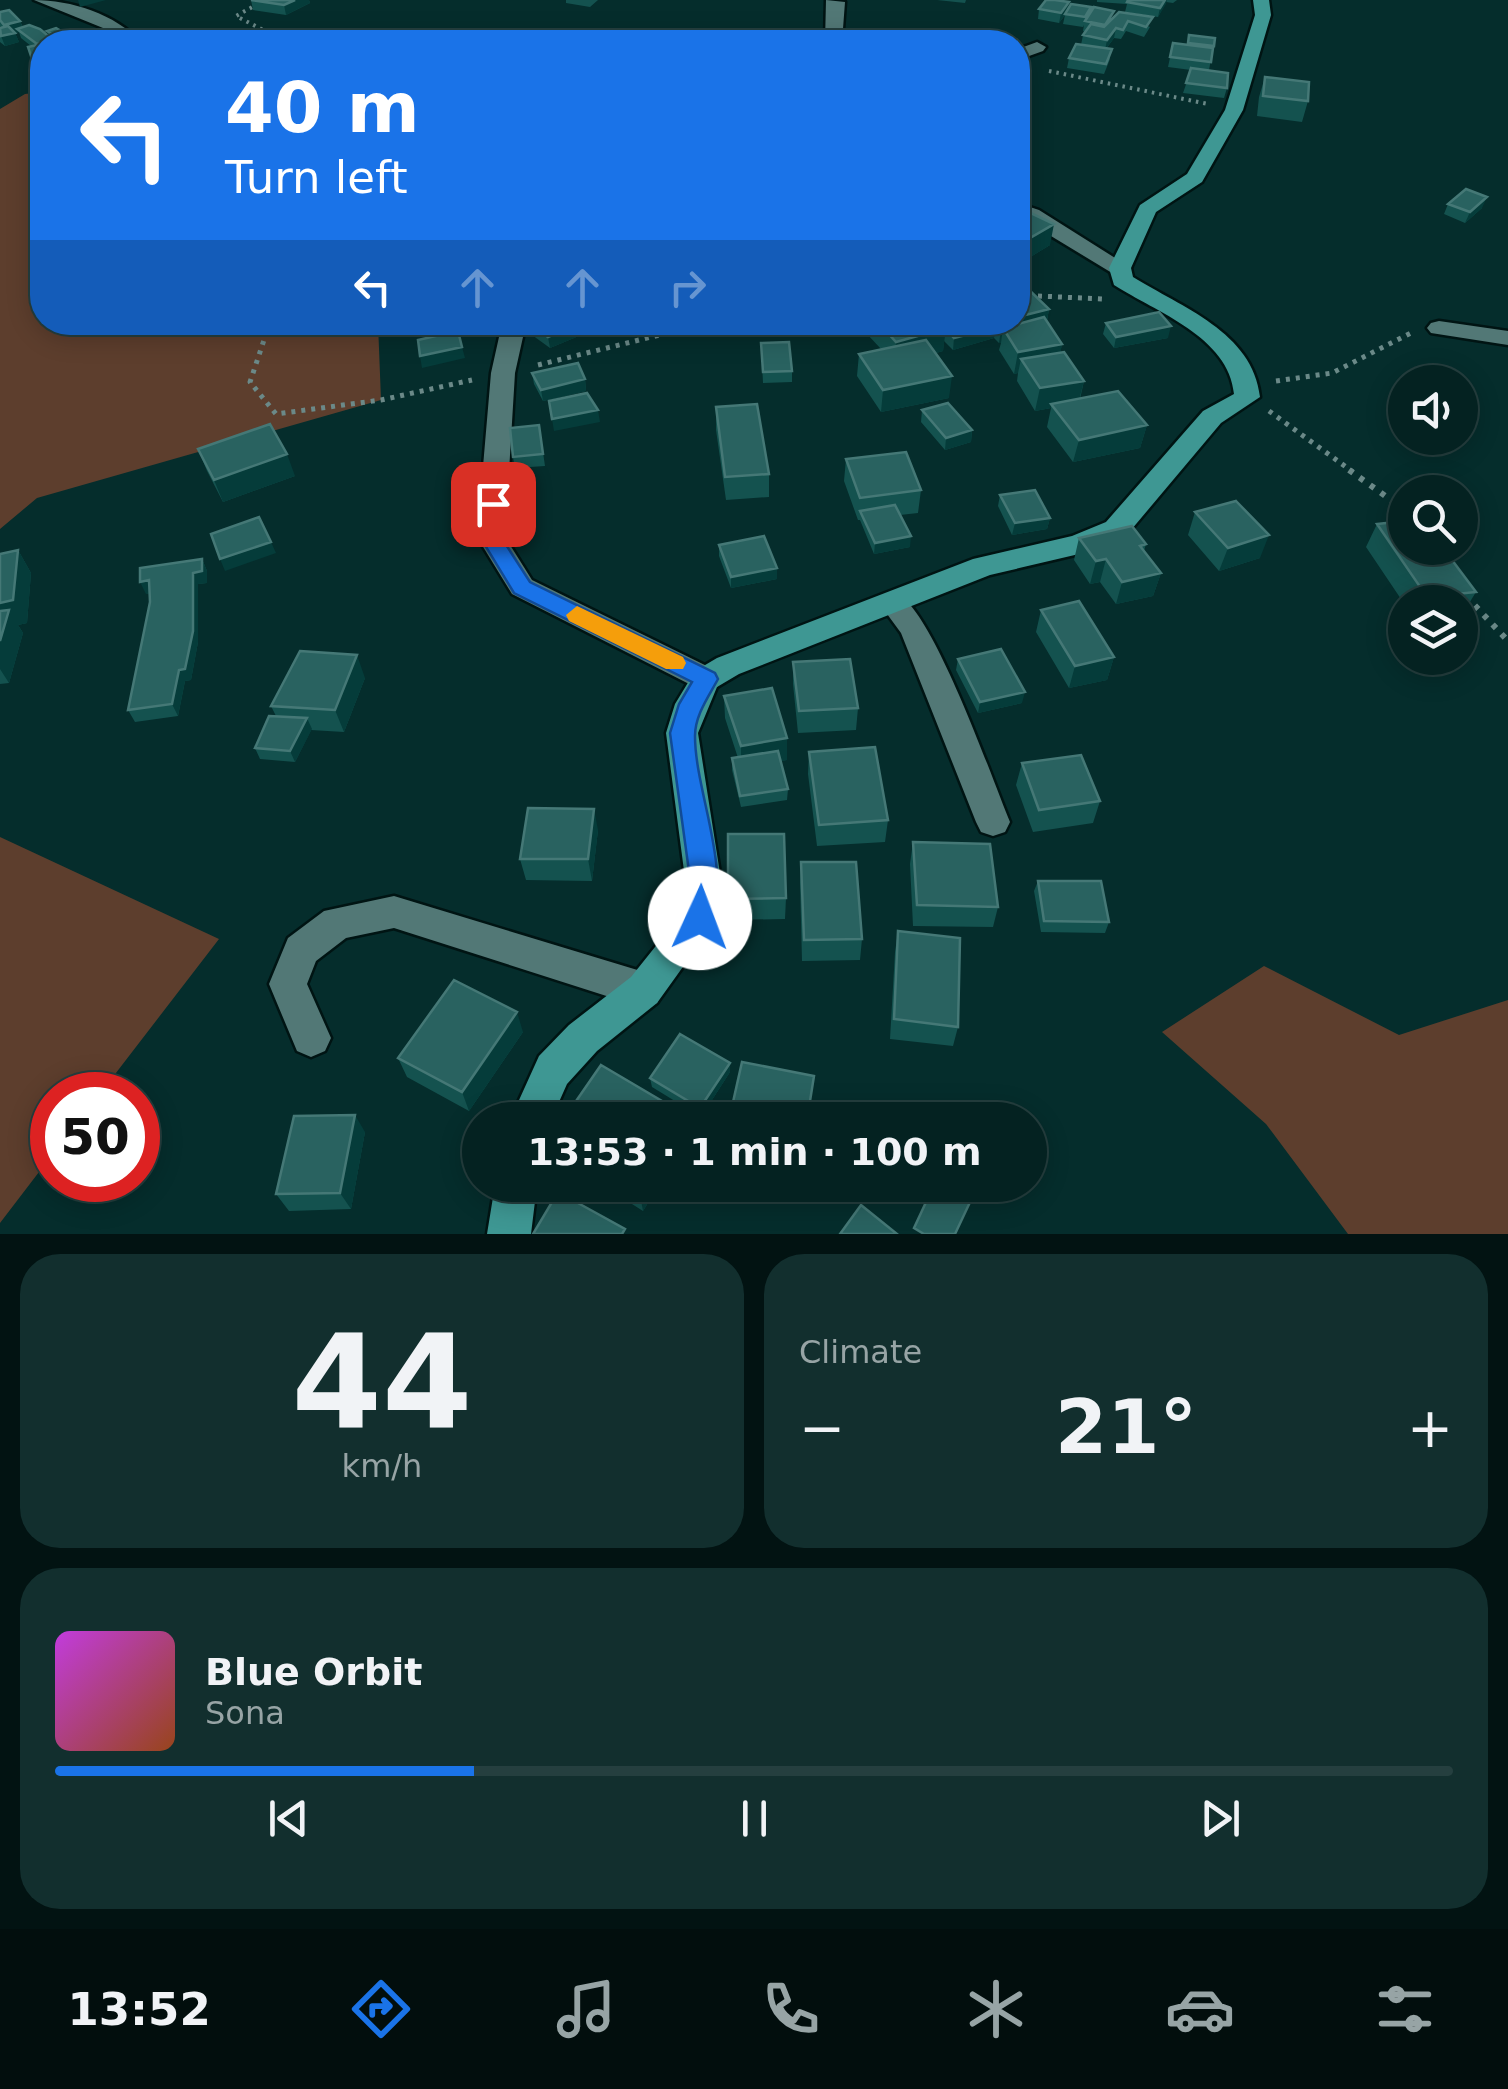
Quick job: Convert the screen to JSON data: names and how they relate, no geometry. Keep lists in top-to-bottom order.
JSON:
{
  "page": {
    "turn": ["40 m", "Turn left"],
    "limit": "50",
    "trip": "13:53 · 1 min · 100 m",
    "tile": [
      ["44", "km/h"],
      "Climate"
    ],
    "heat": ["−", "21°", "+"],
    "song": ["Blue Orbit", "Sona"],
    "tabs": "13:52"
  }
}
